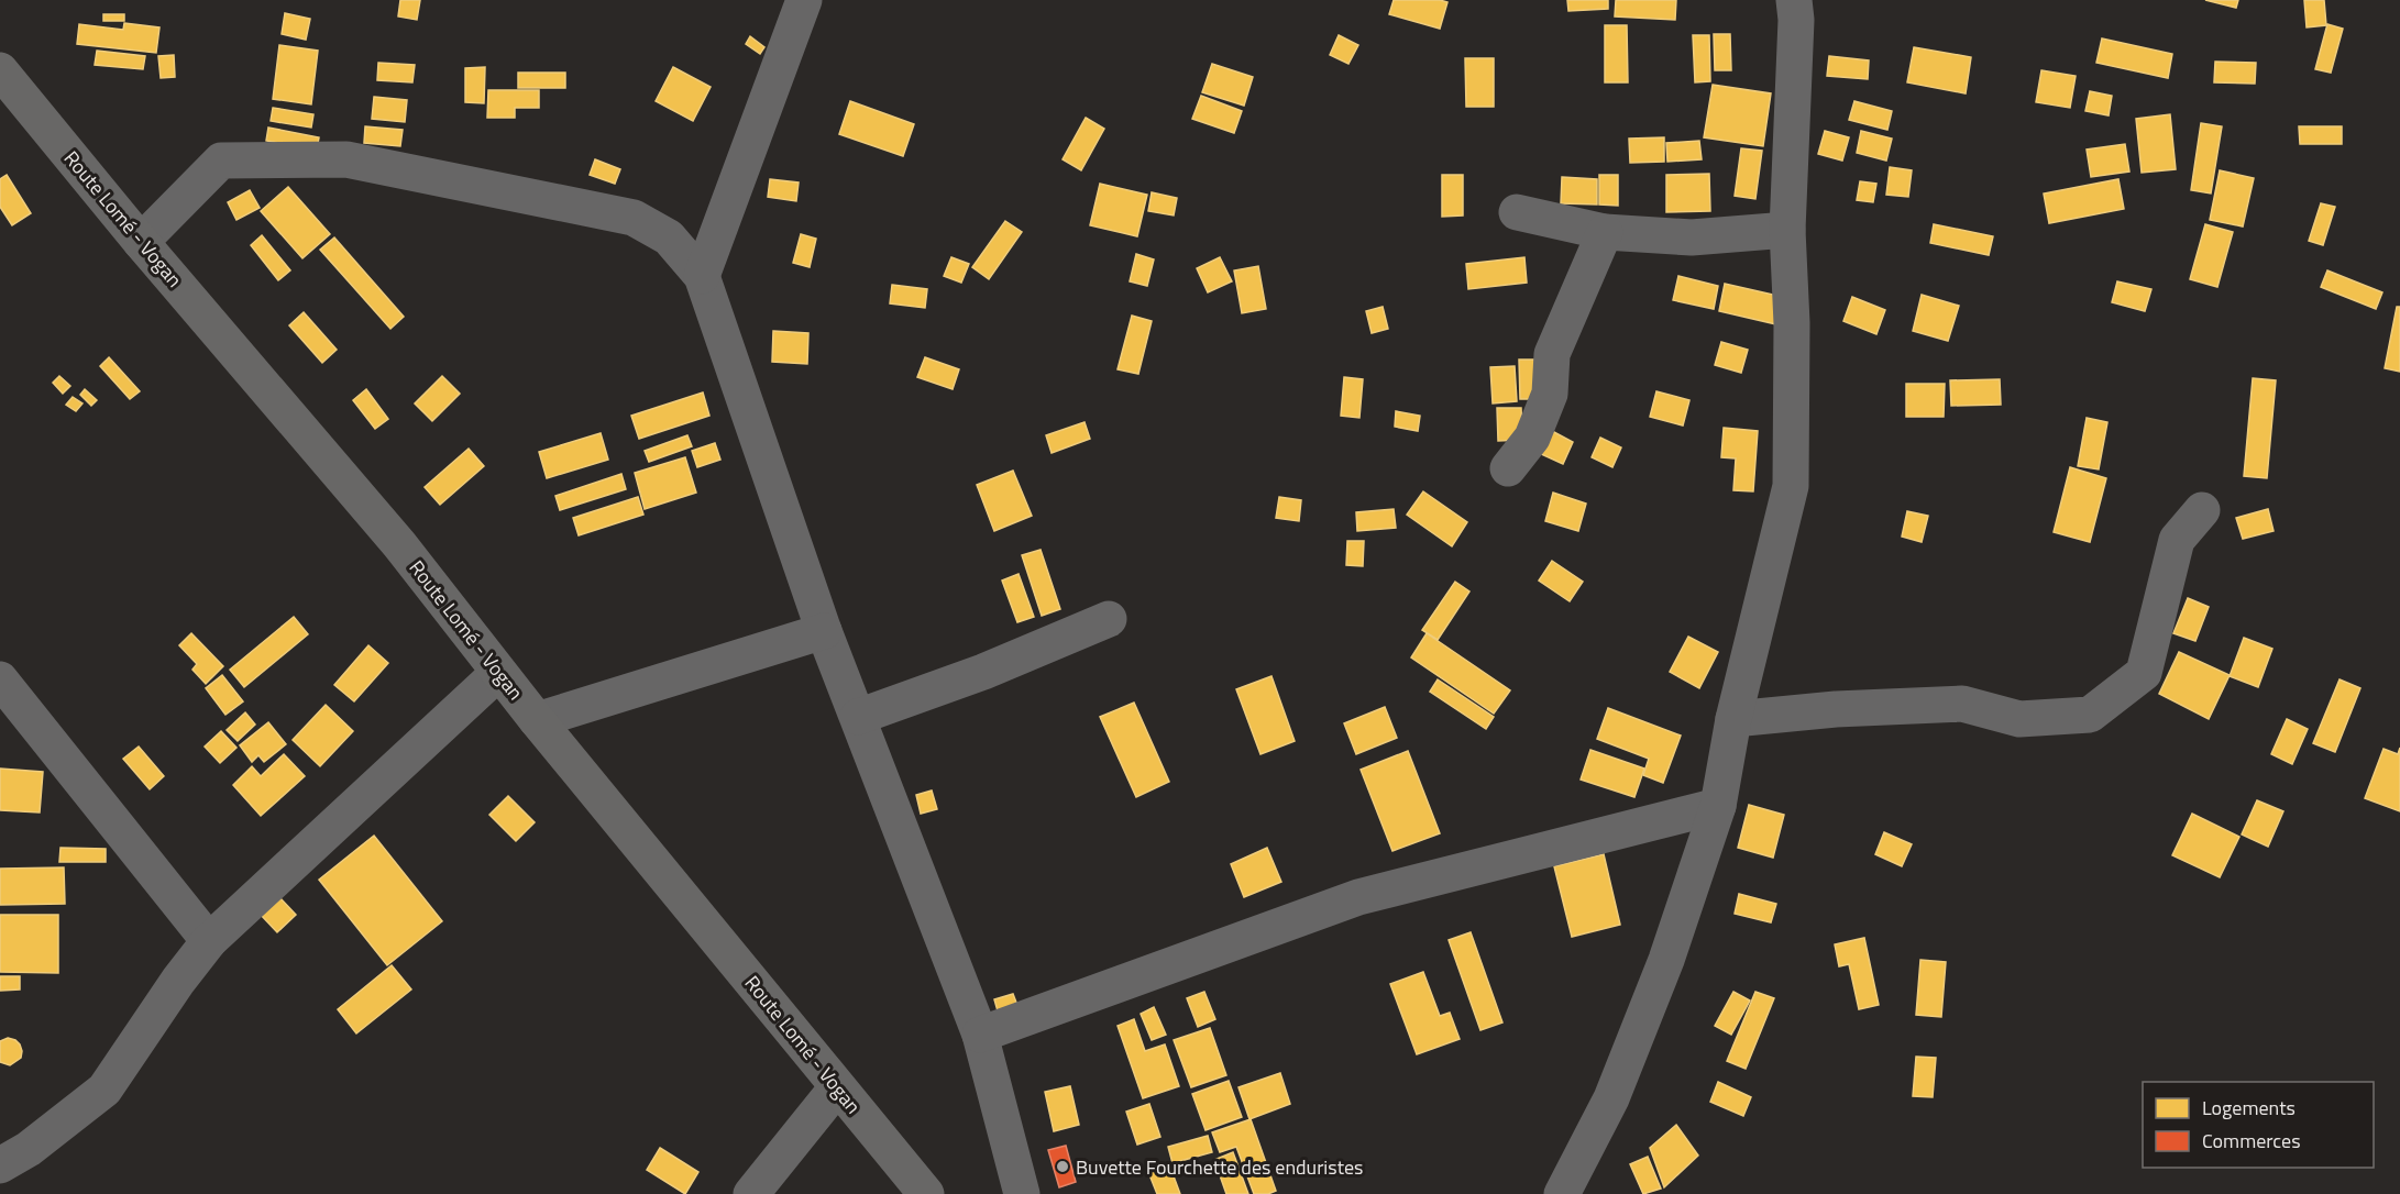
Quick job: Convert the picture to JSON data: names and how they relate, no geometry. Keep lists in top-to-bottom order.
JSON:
{
  "streets": {
    "main road": ["Route Lomé - Vogan"]
  },
  "places": ["Buvette Fourchette des enduristes"],
  "legend": ["Logements", "Commerces"]
}
